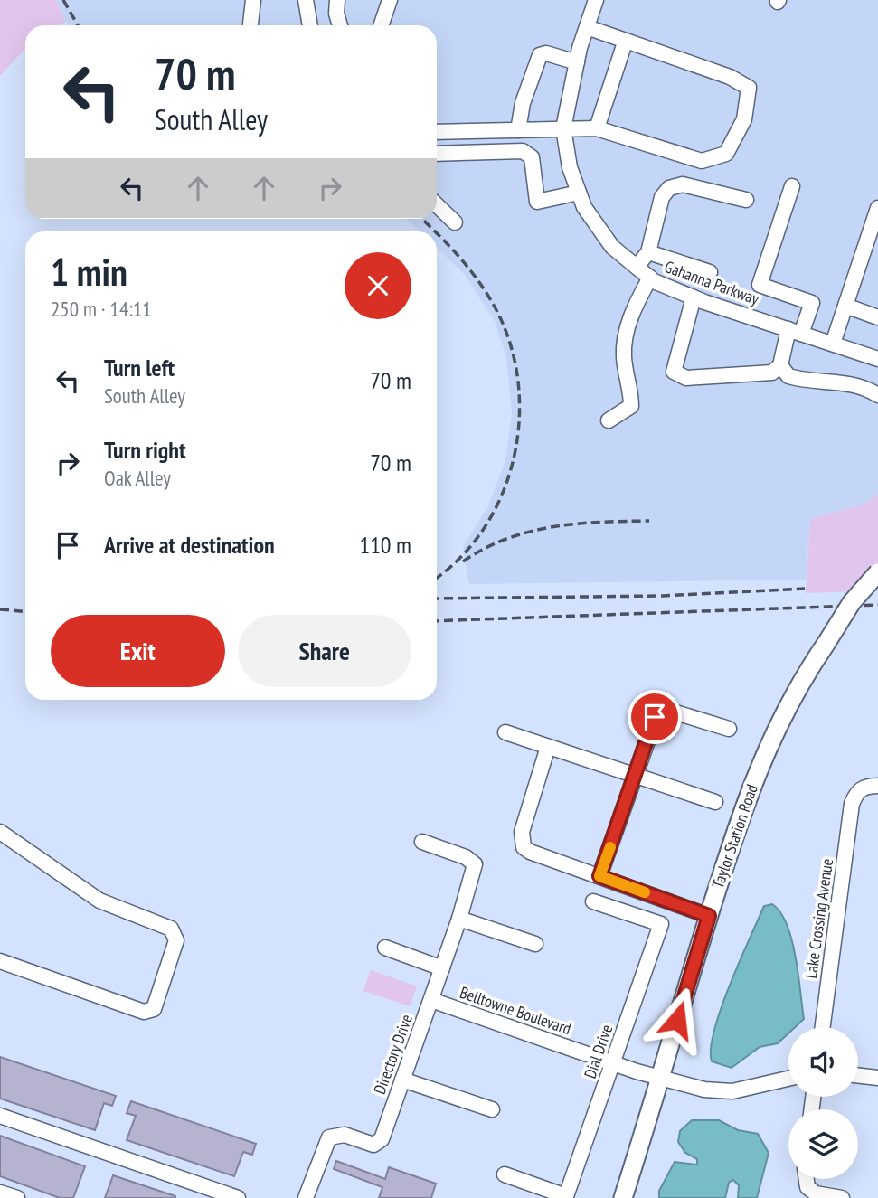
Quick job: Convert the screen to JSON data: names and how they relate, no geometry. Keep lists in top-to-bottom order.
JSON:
{
  "streets": {
    "main road": ["Taylor Station Road"],
    "street": [
      "Gahanna Parkway",
      "Lake Crossing Avenue",
      "Belltowne Boulevard",
      "Dial Drive",
      "Directory Drive"
    ]
  },
  "crossings": [
    ["Taylor Station Road", "Belltowne Boulevard"],
    ["Belltowne Boulevard", "Dial Drive"],
    ["Belltowne Boulevard", "Directory Drive"]
  ],
  "page": {
    "turn": ["70 m", "South Alley"],
    "heading": ["1 min", "250 m · 14:11"],
    "list": [
      {
        "name": "Turn left",
        "note": "South Alley",
        "value": "70 m"
      },
      {
        "name": "Turn right",
        "note": "Oak Alley",
        "value": "70 m"
      },
      {
        "name": "Arrive at destination",
        "value": "110 m"
      }
    ],
    "buttons": ["Exit", "Share"]
  }
}
